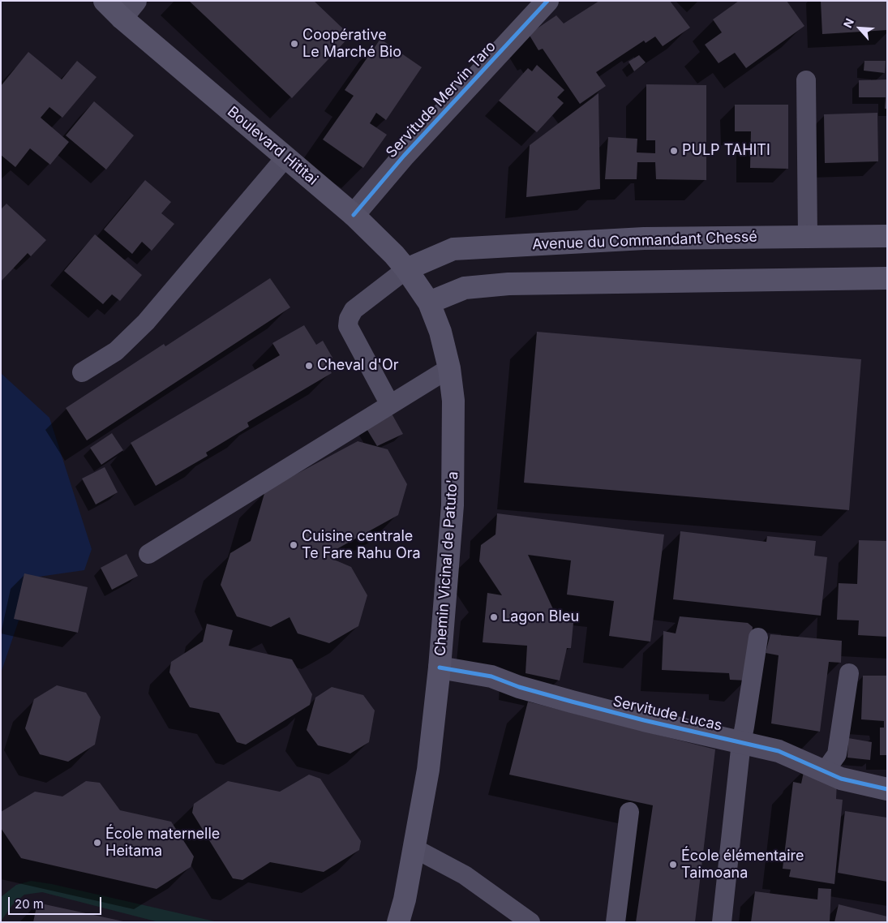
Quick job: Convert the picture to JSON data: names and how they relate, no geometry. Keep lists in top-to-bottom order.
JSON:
{
  "streets": {
    "main road": ["Boulevard Hititai", "Avenue du Commandant Chessé", "Chemin Vicinal de Patuto'a"],
    "street": ["Servitude Mervin Taro", "Servitude Lucas"]
  },
  "crossings": [
    ["Servitude Mervin Taro", "Boulevard Hititai"],
    ["Boulevard Hititai", "Avenue du Commandant Chessé"],
    ["Boulevard Hititai", "Chemin Vicinal de Patuto'a"],
    ["Chemin Vicinal de Patuto'a", "Servitude Lucas"]
  ],
  "places": [
    "Coopérative Le Marché Bio",
    "PULP TAHITI",
    "Cheval d'Or",
    "Cuisine centrale Te Fare Rahu Ora",
    "Lagon Bleu",
    "École maternelle Heitama",
    "École élémentaire Taimoana"
  ],
  "scale_bar": "20 m",
  "north": "top left"
}
